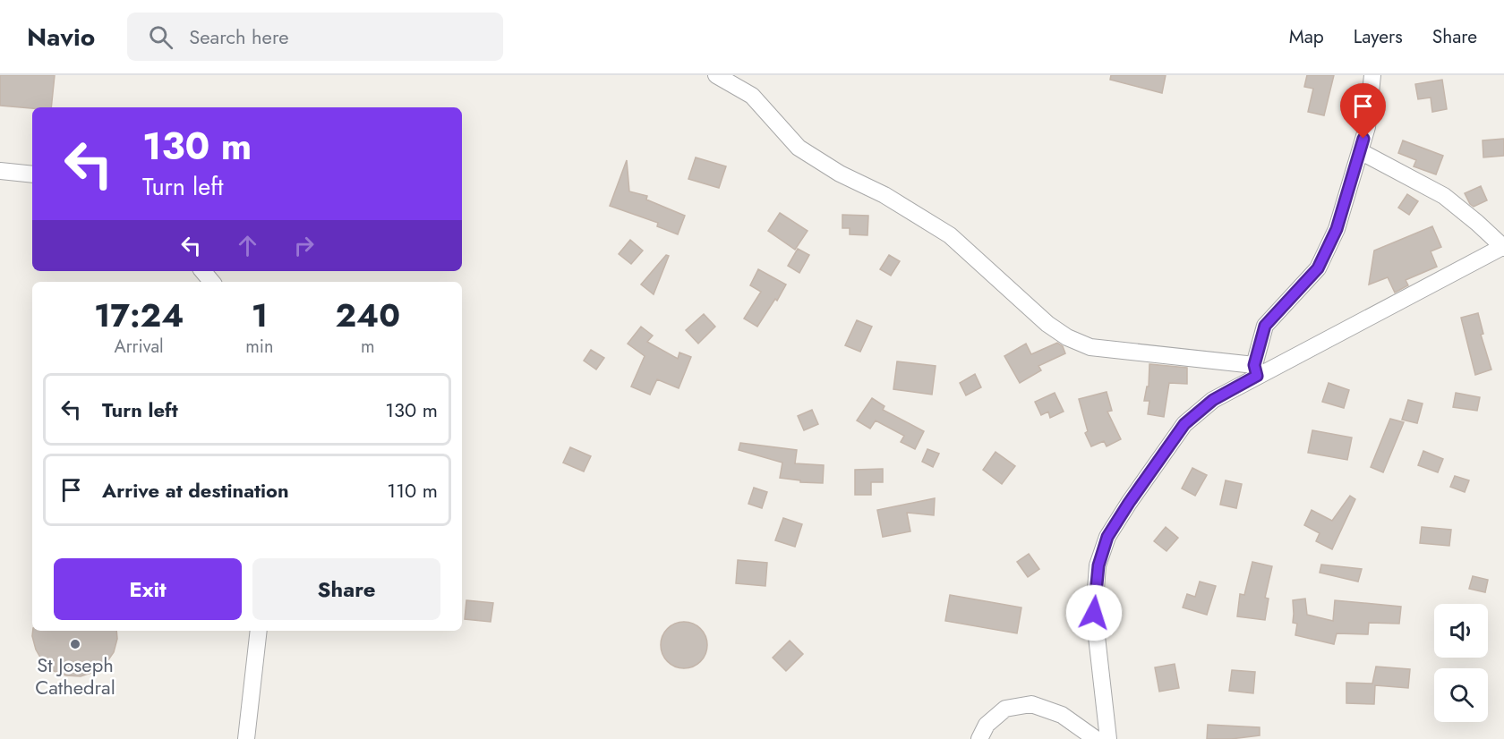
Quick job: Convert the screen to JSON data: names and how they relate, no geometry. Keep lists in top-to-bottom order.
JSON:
{
  "places": ["St Joseph Cathedral"],
  "page": {
    "header": "Navio",
    "search": "Search here",
    "nav": ["Map", "Layers", "Share"],
    "turn": ["130 m", "Turn left"],
    "eta": [
      "17:24",
      "Arrival",
      "1",
      "min",
      "240",
      "m"
    ],
    "list": [
      {
        "name": "Turn left",
        "value": "130 m"
      },
      {
        "name": "Arrive at destination",
        "value": "110 m"
      }
    ],
    "buttons": ["Exit", "Share"]
  }
}
